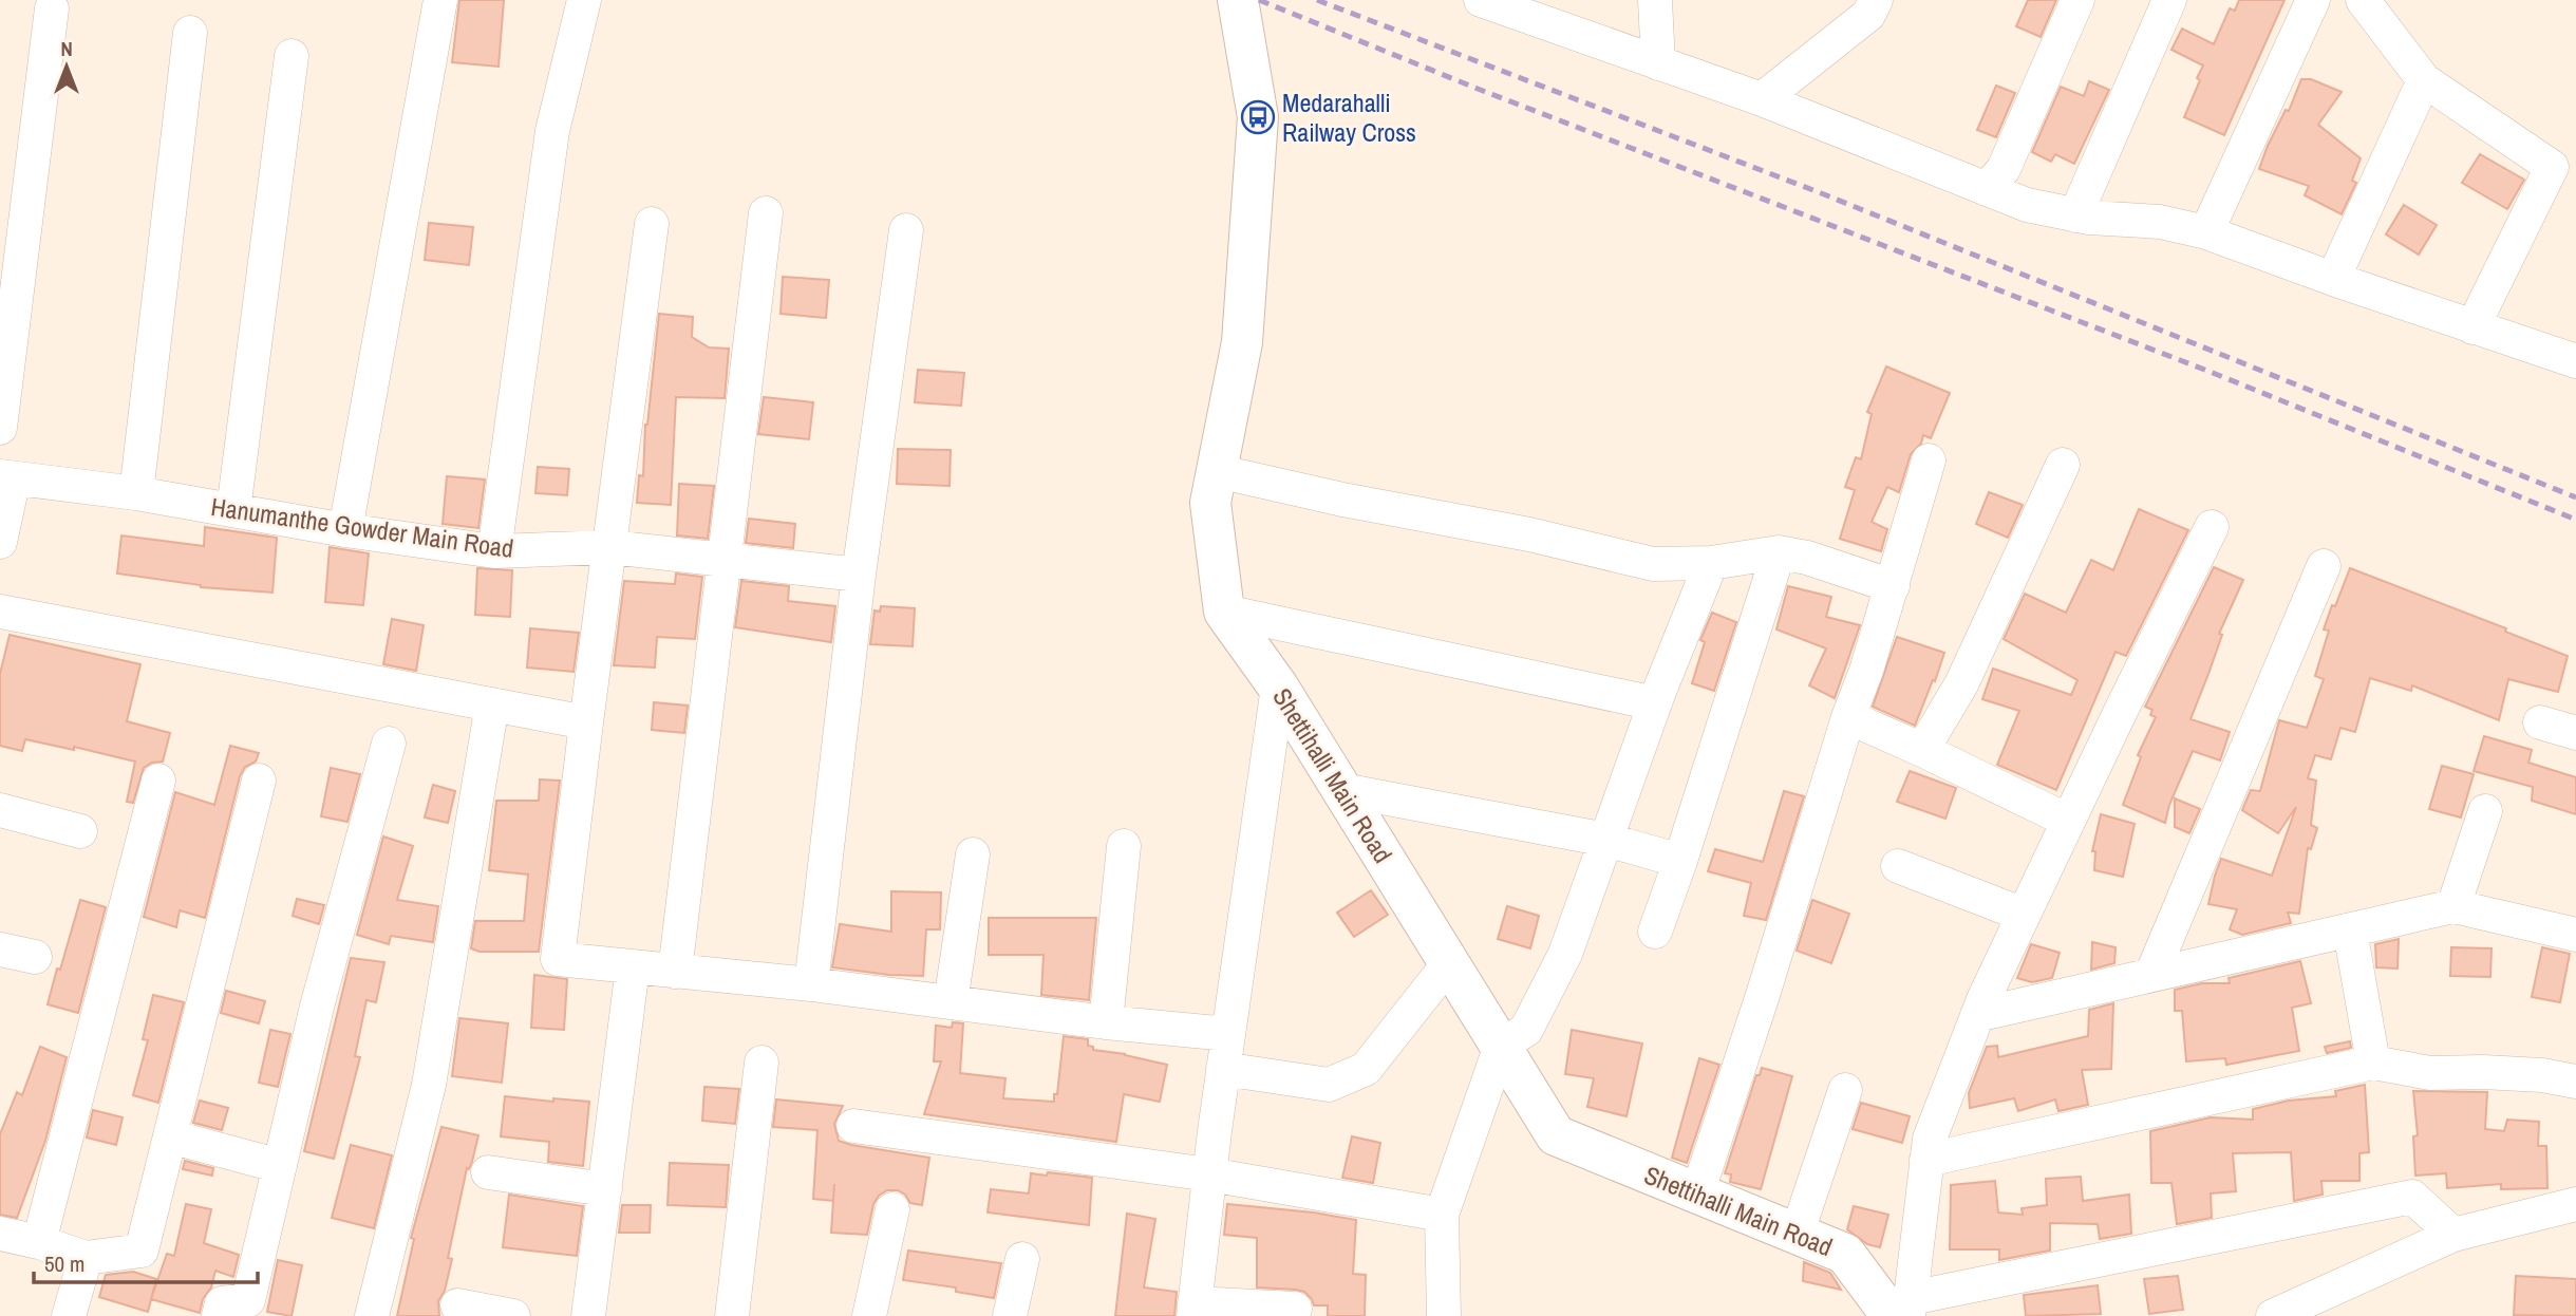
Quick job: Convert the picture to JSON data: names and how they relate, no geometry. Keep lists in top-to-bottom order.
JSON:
{
  "streets": {
    "street": ["Hanumanthe Gowder Main Road", "Shettihalli Main Road"]
  },
  "places": {
    "bus stop": ["Medarahalli Railway Cross"]
  },
  "scale_bar": "50 m",
  "north": "top"
}
